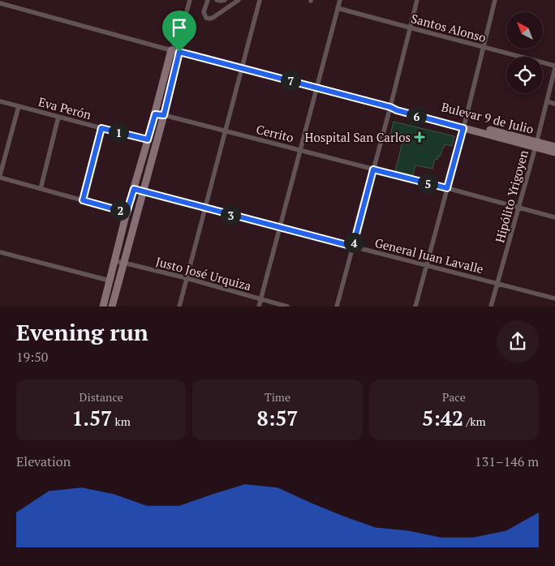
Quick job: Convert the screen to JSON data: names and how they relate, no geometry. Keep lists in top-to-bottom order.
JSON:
{
  "streets": {
    "main road": ["Bulevar 9 de Julio"],
    "street": [
      "Santos Alonso",
      "Eva Perón",
      "Cerrito",
      "Hipólito Yrigoyen",
      "General Juan Lavalle",
      "Justo José Urquiza"
    ]
  },
  "crossings": [
    ["Santos Alonso", "Hipólito Yrigoyen"],
    ["Bulevar 9 de Julio", "Hipólito Yrigoyen"],
    ["Cerrito", "Hipólito Yrigoyen"],
    ["Hipólito Yrigoyen", "General Juan Lavalle"]
  ],
  "places": {
    "health": ["Hospital San Carlos"]
  },
  "north": "top left",
  "page": {
    "pins": [
      "7",
      "6",
      "1",
      "5",
      "2",
      "3",
      "4"
    ],
    "heading": ["Evening run", "19:50"],
    "stats": [
      ["Distance", "1.57 km"],
      ["Time", "8:57"],
      ["Pace", "5:42 /km"]
    ],
    "chart": ["Elevation", "131–146 m"]
  }
}
